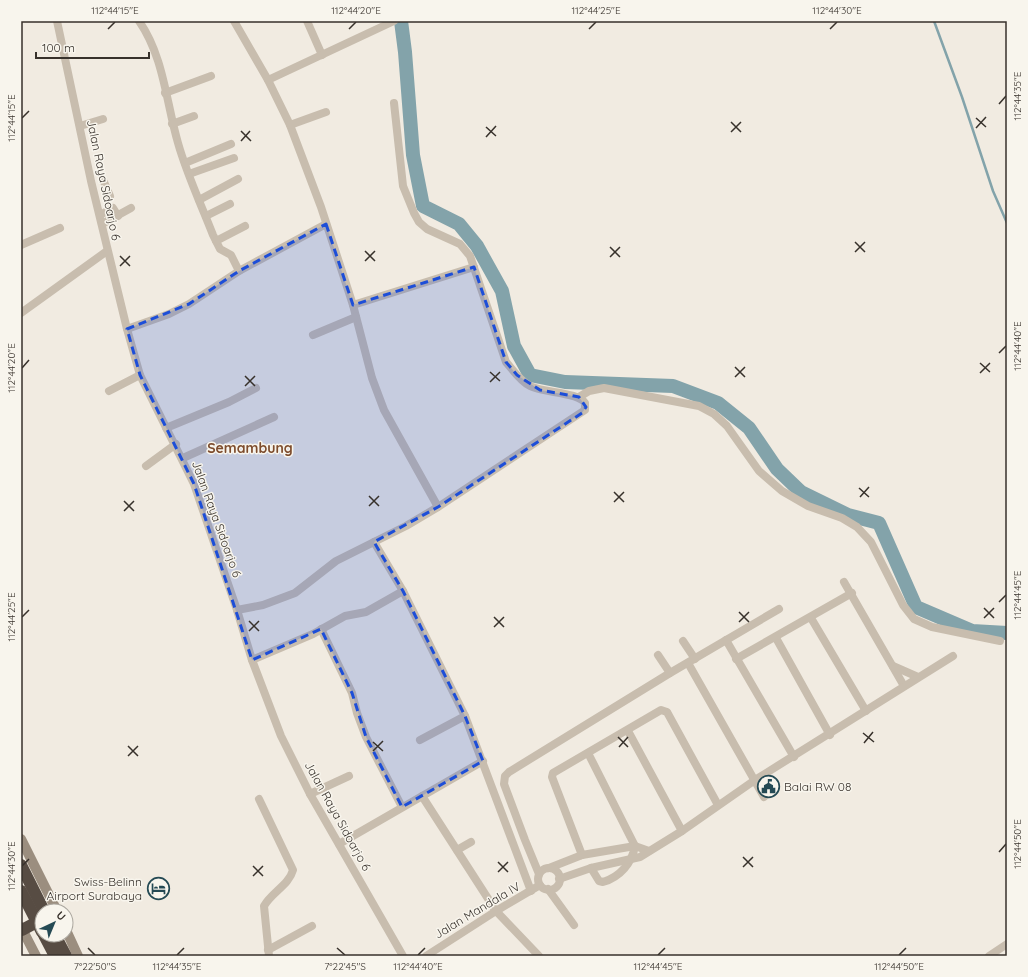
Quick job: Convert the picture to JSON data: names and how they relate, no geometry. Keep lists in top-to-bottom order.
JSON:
{
  "streets": {
    "street": ["Jalan Raya Sidoarjo 6", "Jalan Mandala IV"]
  },
  "districts": ["Semambung"],
  "places": {
    "public building": ["Balai RW 08"],
    "hotel": ["Swiss-Belinn Airport Surabaya"]
  },
  "scale_bar": "100 m",
  "north": "top right",
  "coordinates": [
    "112°44'15\"E",
    "112°44'20\"E",
    "112°44'25\"E",
    "112°44'30\"E",
    "112°44'35\"E",
    "112°44'40\"E",
    "112°44'45\"E",
    "112°44'50\"E",
    "7°22'50\"S",
    "7°22'45\"S"
  ]
}
